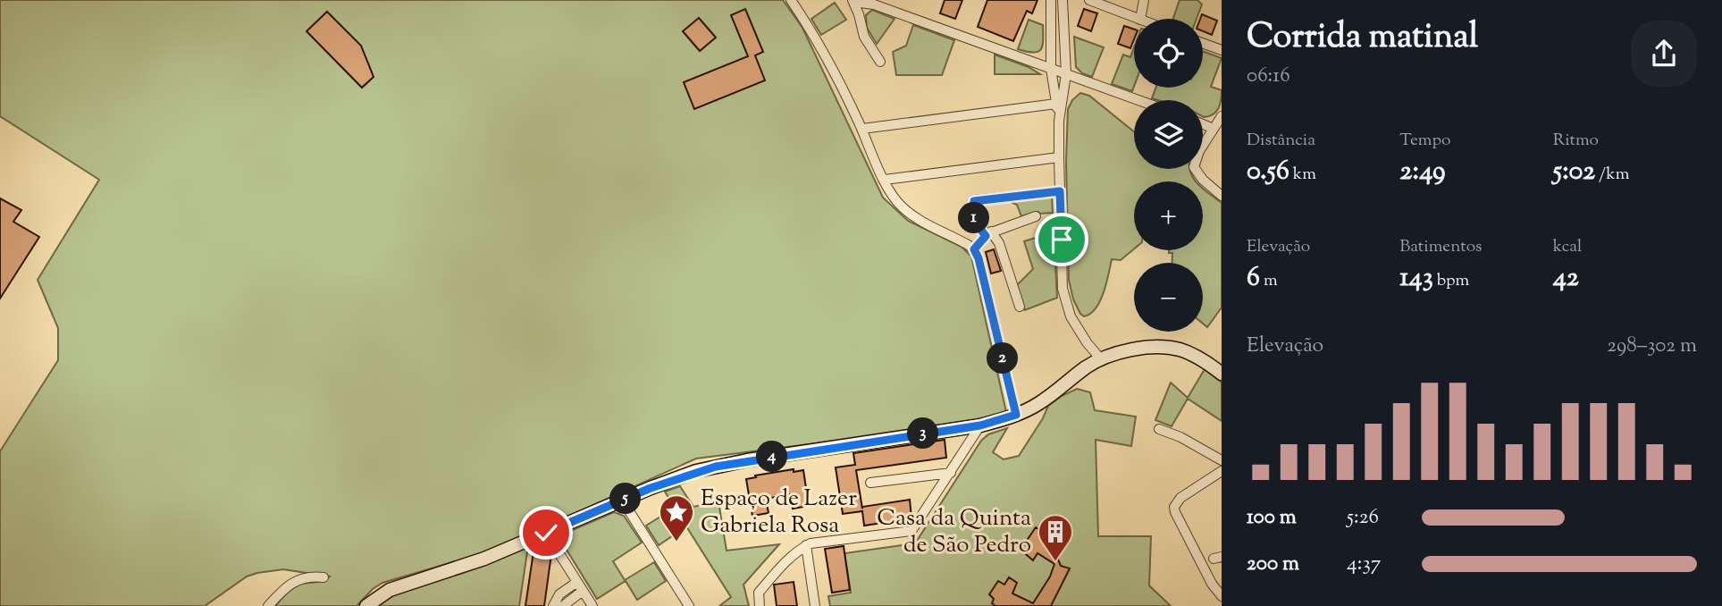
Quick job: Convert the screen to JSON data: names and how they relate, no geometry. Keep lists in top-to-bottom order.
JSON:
{
  "places": {
    "place": ["Espaço de Lazer Gabriela Rosa"],
    "building": ["Casa da Quinta de São Pedro"]
  },
  "page": {
    "heading": ["Corrida matinal", "06:16"],
    "map_buttons": ["+", "−"],
    "stats": [
      ["Distância", "0.56 km"],
      ["Tempo", "2:49"],
      ["Ritmo", "5:02 /km"],
      ["Elevação", "6 m"],
      ["Batimentos", "143 bpm"],
      ["kcal", "42"]
    ],
    "pins": [
      "1",
      "2",
      "3",
      "4",
      "5"
    ],
    "chart": ["Elevação", "298–302 m"],
    "list": [
      {
        "name": "100 m",
        "note": "5:26"
      },
      {
        "name": "200 m",
        "note": "4:37"
      }
    ]
  }
}
